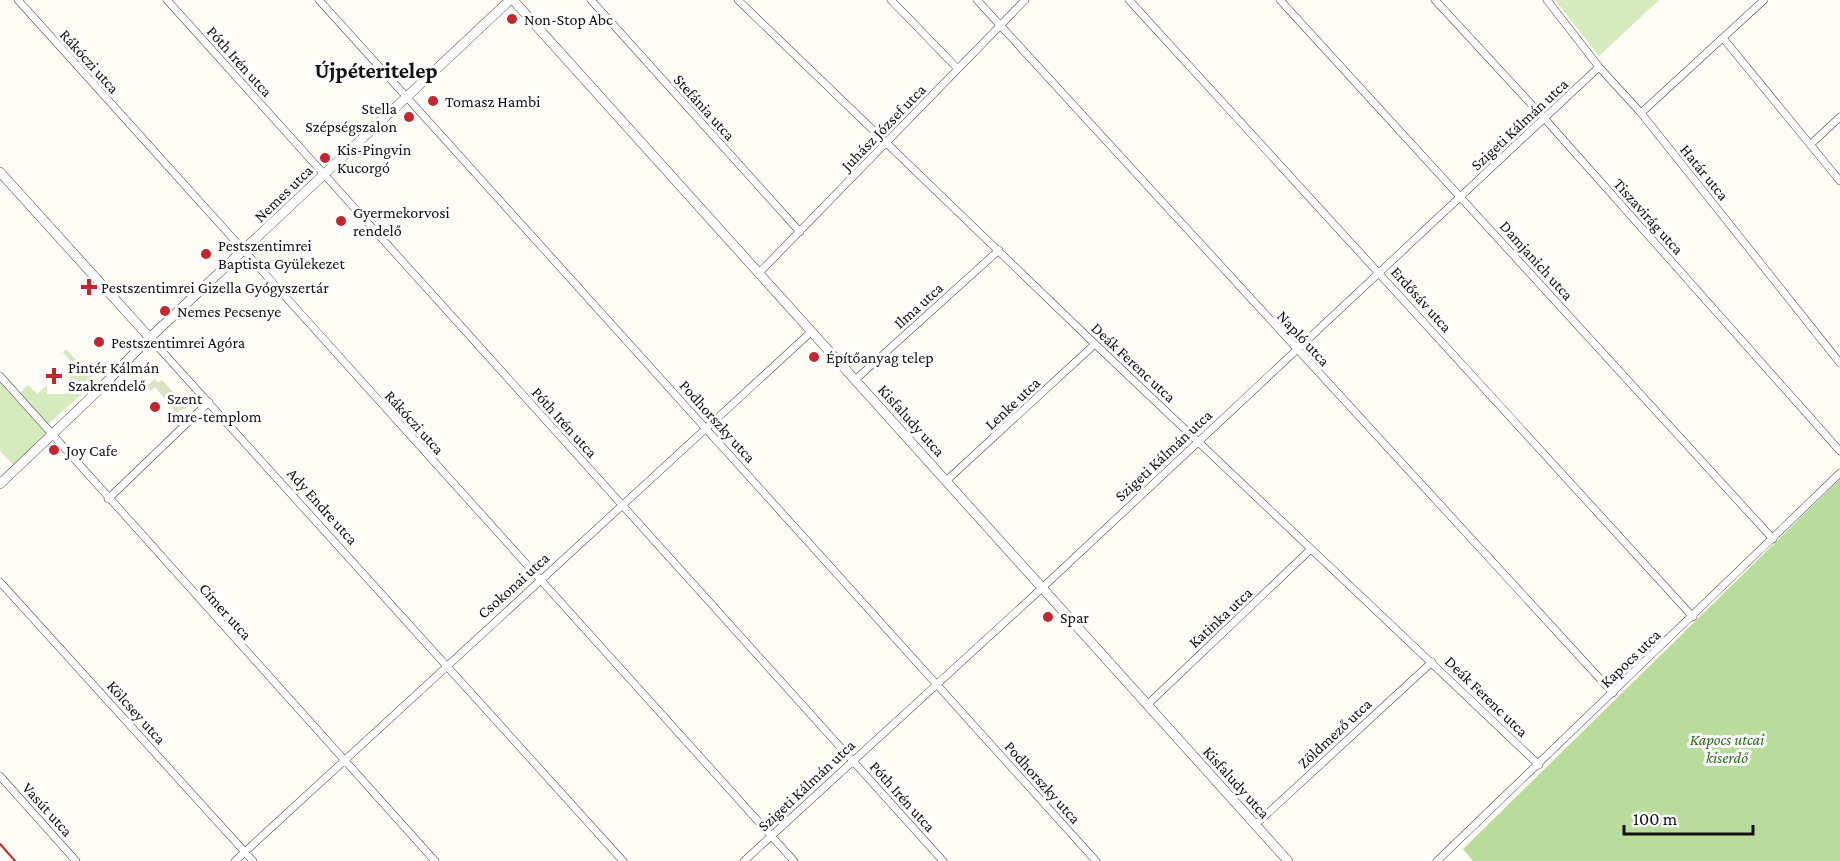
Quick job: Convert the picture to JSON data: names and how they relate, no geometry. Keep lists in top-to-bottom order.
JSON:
{
  "streets": {
    "street": [
      "Rákóczi utca",
      "Póth Irén utca",
      "Stefánia utca",
      "Szigeti Kálmán utca",
      "Juhász József utca",
      "Határ utca",
      "Nemes utca",
      "Tiszavirág utca",
      "Damjanich utca",
      "Erdősáv utca",
      "Ilma utca",
      "Napló utca",
      "Deák Ferenc utca",
      "Lenke utca",
      "Kisfaludy utca",
      "Podhorszky utca",
      "Ady Endre utca",
      "Csokonai utca",
      "Címer utca",
      "Katinka utca",
      "Kapocs utca",
      "Kölcsey utca",
      "Zöldmező utca",
      "Vasút utca"
    ]
  },
  "crossings": [
    ["Rákóczi utca", "Szigeti Kálmán utca"],
    ["Rákóczi utca", "Nemes utca"],
    ["Rákóczi utca", "Csokonai utca"],
    ["Póth Irén utca", "Szigeti Kálmán utca"],
    ["Póth Irén utca", "Nemes utca"],
    ["Póth Irén utca", "Csokonai utca"],
    ["Stefánia utca", "Juhász József utca"],
    ["Szigeti Kálmán utca", "Határ utca"],
    ["Szigeti Kálmán utca", "Tiszavirág utca"],
    ["Szigeti Kálmán utca", "Damjanich utca"],
    ["Szigeti Kálmán utca", "Erdősáv utca"],
    ["Szigeti Kálmán utca", "Napló utca"],
    ["Szigeti Kálmán utca", "Deák Ferenc utca"],
    ["Szigeti Kálmán utca", "Kisfaludy utca"],
    ["Szigeti Kálmán utca", "Podhorszky utca"],
    ["Juhász József utca", "Napló utca"],
    ["Juhász József utca", "Deák Ferenc utca"],
    ["Juhász József utca", "Kisfaludy utca"],
    ["Nemes utca", "Kisfaludy utca"],
    ["Nemes utca", "Podhorszky utca"],
    ["Nemes utca", "Ady Endre utca"],
    ["Nemes utca", "Címer utca"],
    ["Damjanich utca", "Kapocs utca"],
    ["Erdősáv utca", "Kapocs utca"],
    ["Ilma utca", "Deák Ferenc utca"],
    ["Ilma utca", "Kisfaludy utca"],
    ["Napló utca", "Kapocs utca"],
    ["Deák Ferenc utca", "Lenke utca"],
    ["Deák Ferenc utca", "Katinka utca"],
    ["Deák Ferenc utca", "Kapocs utca"],
    ["Deák Ferenc utca", "Zöldmező utca"],
    ["Lenke utca", "Kisfaludy utca"],
    ["Kisfaludy utca", "Csokonai utca"],
    ["Kisfaludy utca", "Katinka utca"],
    ["Kisfaludy utca", "Zöldmező utca"],
    ["Podhorszky utca", "Csokonai utca"],
    ["Ady Endre utca", "Csokonai utca"],
    ["Csokonai utca", "Címer utca"],
    ["Csokonai utca", "Kölcsey utca"]
  ],
  "districts": ["Újpéteritelep"],
  "parks": ["Kapocs utcai kiserdő"],
  "places": {
    "other": [
      "Non-Stop Abc",
      "Tomasz Hambi",
      "Stella Szépségszalon",
      "Kis-Pingvin Kucorgó",
      "Gyermekorvosi rendelő",
      "Pestszentimrei Baptista Gyülekezet",
      "Nemes Pecsenye",
      "Pestszentimrei Agóra",
      "Építőanyag telep",
      "Szent Imre-templom",
      "Joy Cafe",
      "Spar"
    ],
    "health": ["Pestszentimrei Gizella Gyógyszertár", "Pintér Kálmán Szakrendelő"]
  },
  "scale_bar": "100 m"
}
